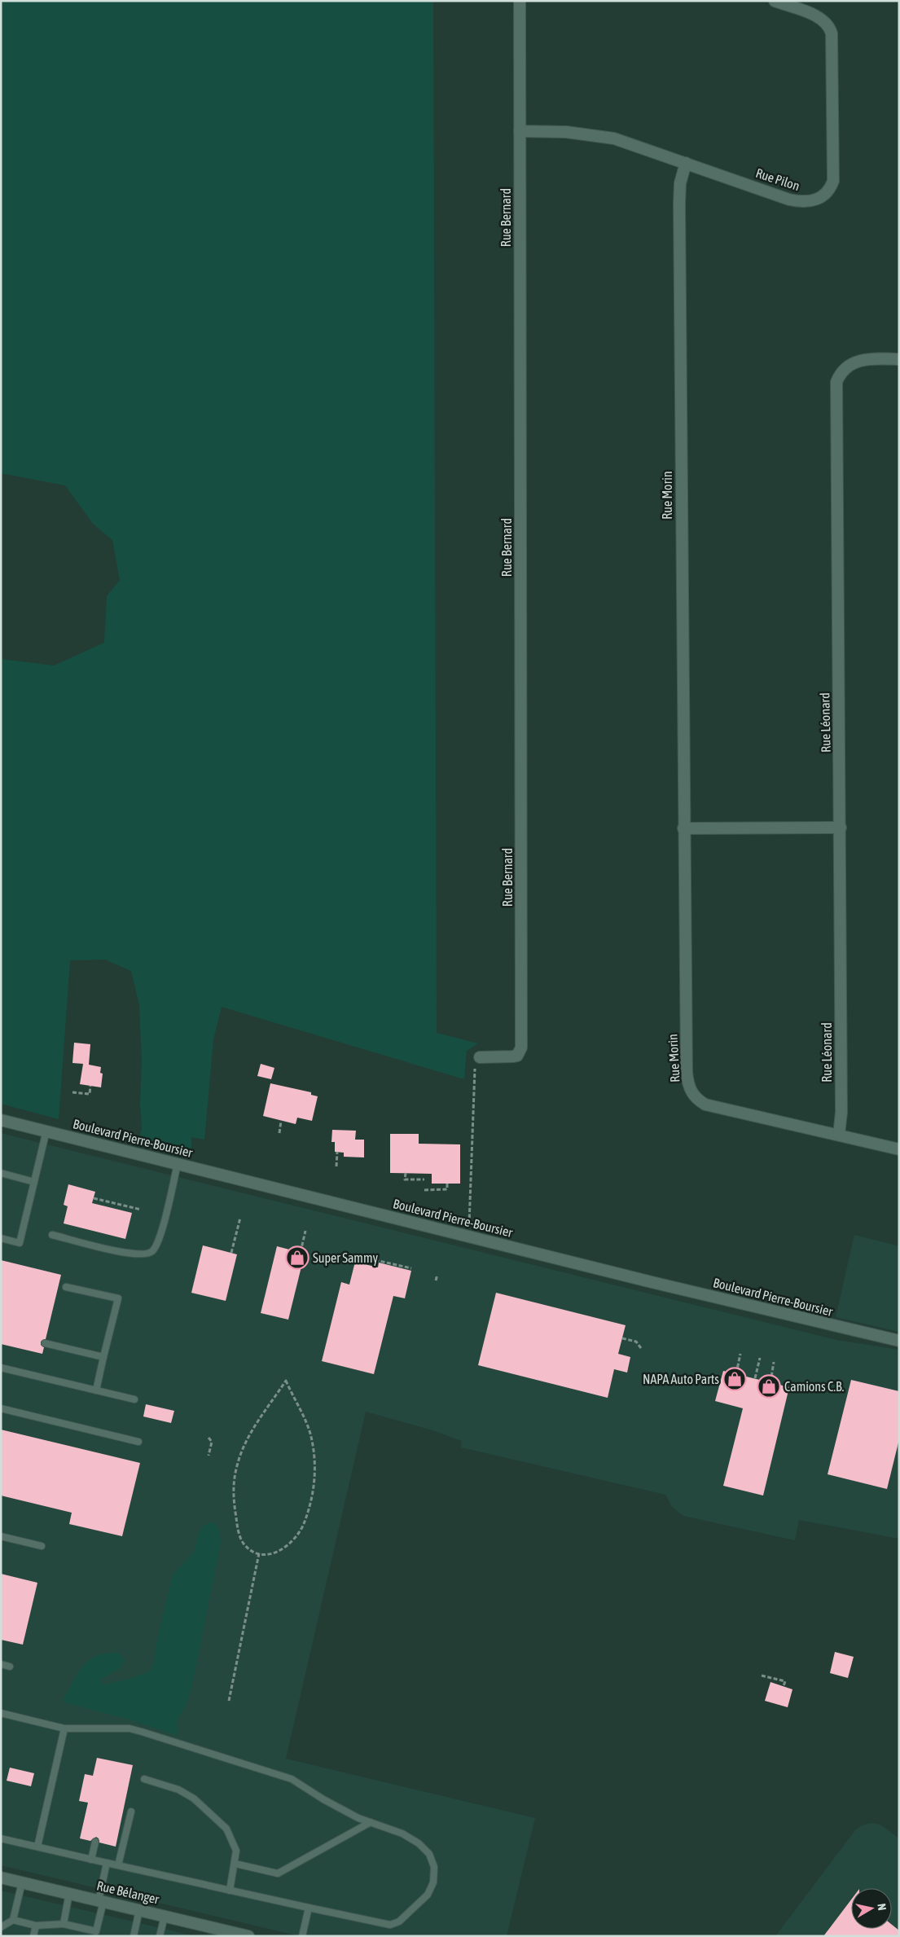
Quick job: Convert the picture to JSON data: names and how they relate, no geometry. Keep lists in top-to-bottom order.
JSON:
{
  "streets": {
    "street": [
      "Rue Pilon",
      "Rue Bernard",
      "Rue Morin",
      "Rue Léonard",
      "Boulevard Pierre-Boursier",
      "Rue Bélanger"
    ]
  },
  "crossings": [
    ["Rue Pilon", "Rue Bernard"],
    ["Rue Pilon", "Rue Morin"],
    ["Rue Morin", "Rue Léonard"]
  ],
  "places": {
    "shop": ["Super Sammy", "NAPA Auto Parts", "Camions C.B."]
  },
  "north": "right"
}
